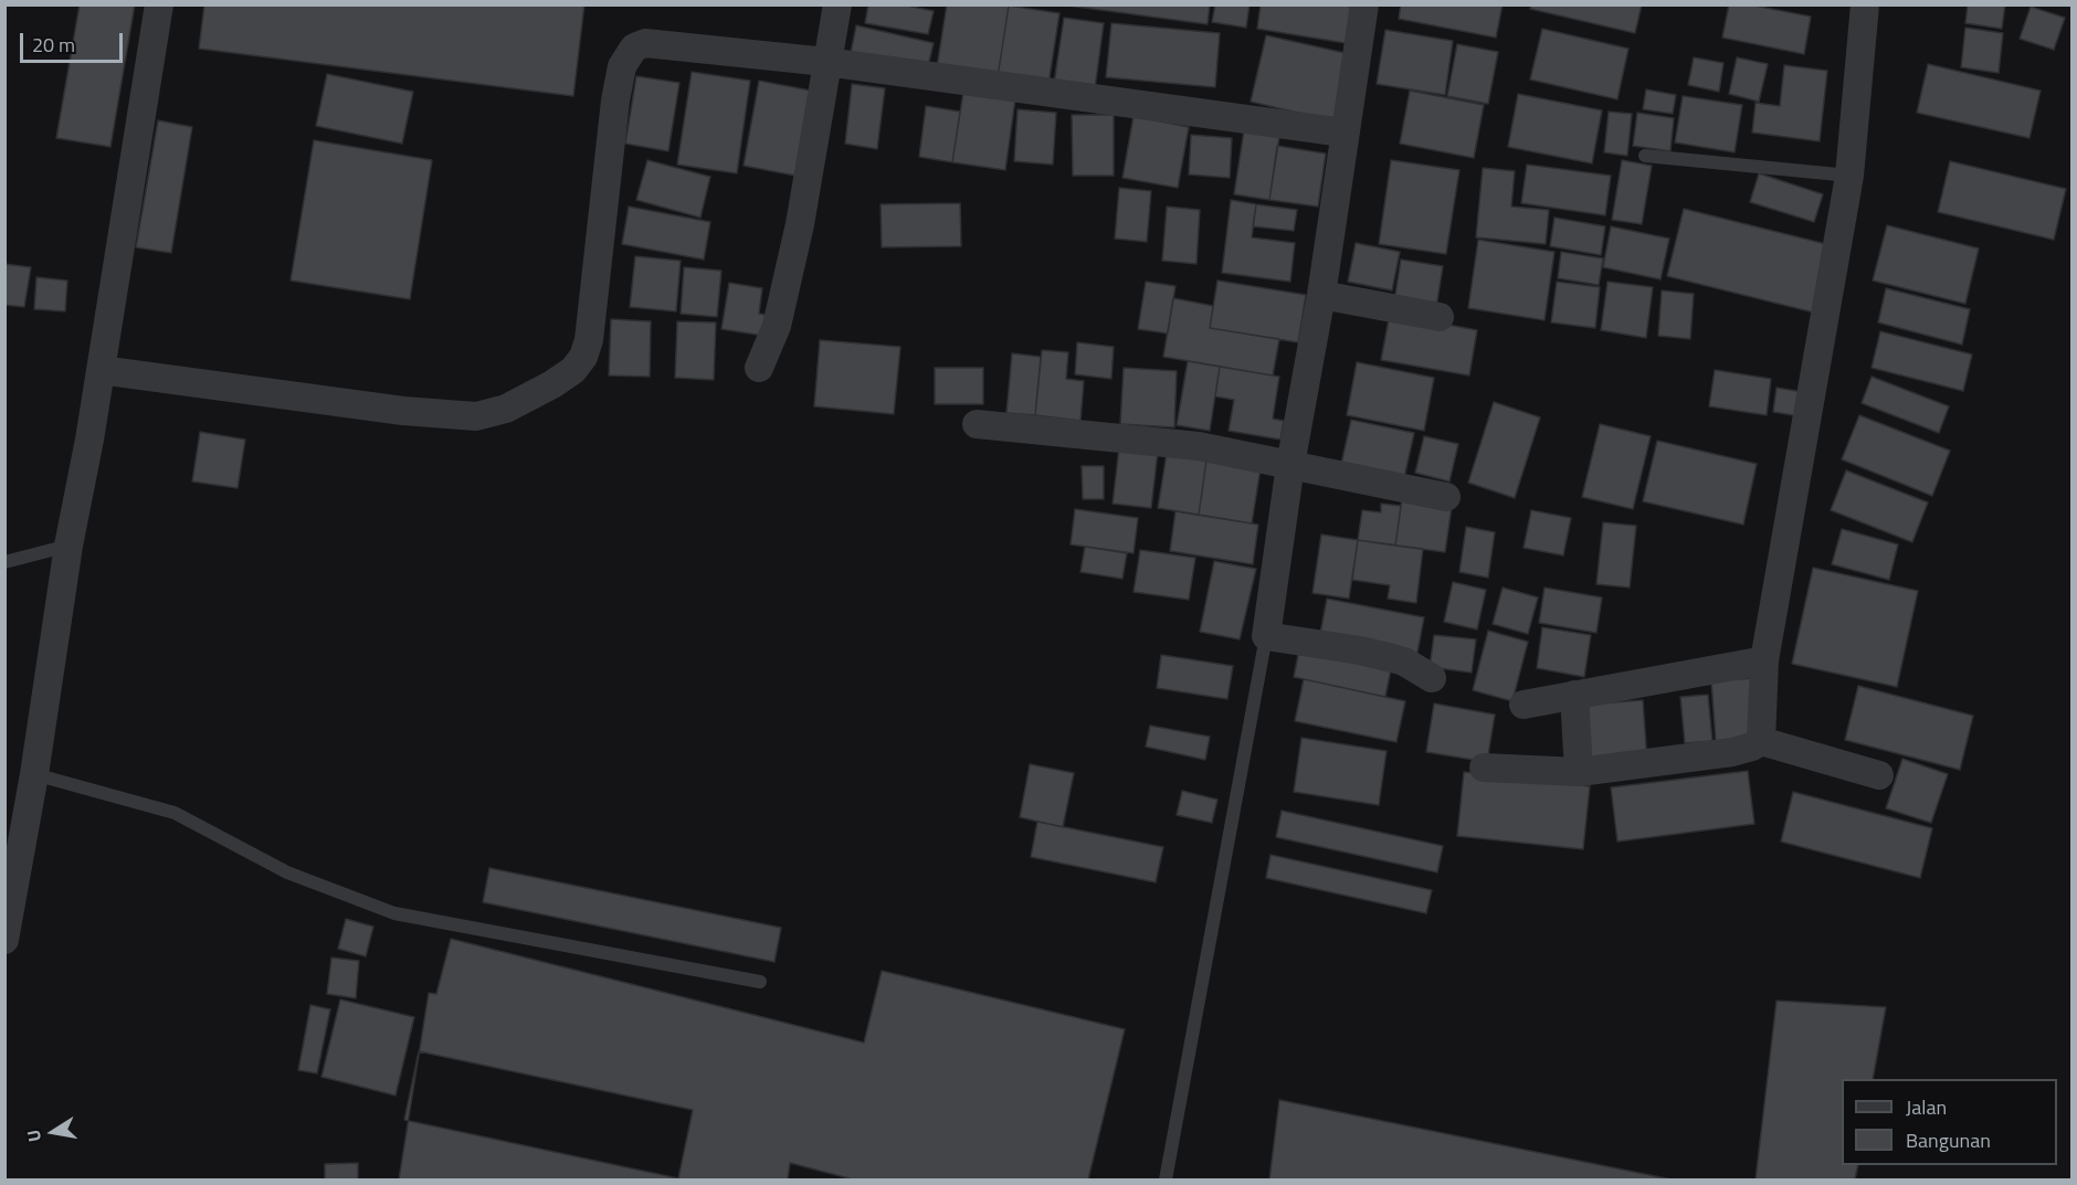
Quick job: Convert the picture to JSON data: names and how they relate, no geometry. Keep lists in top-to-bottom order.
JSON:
{
  "legend": ["Jalan", "Bangunan"],
  "scale_bar": "20 m",
  "north": "left"
}
